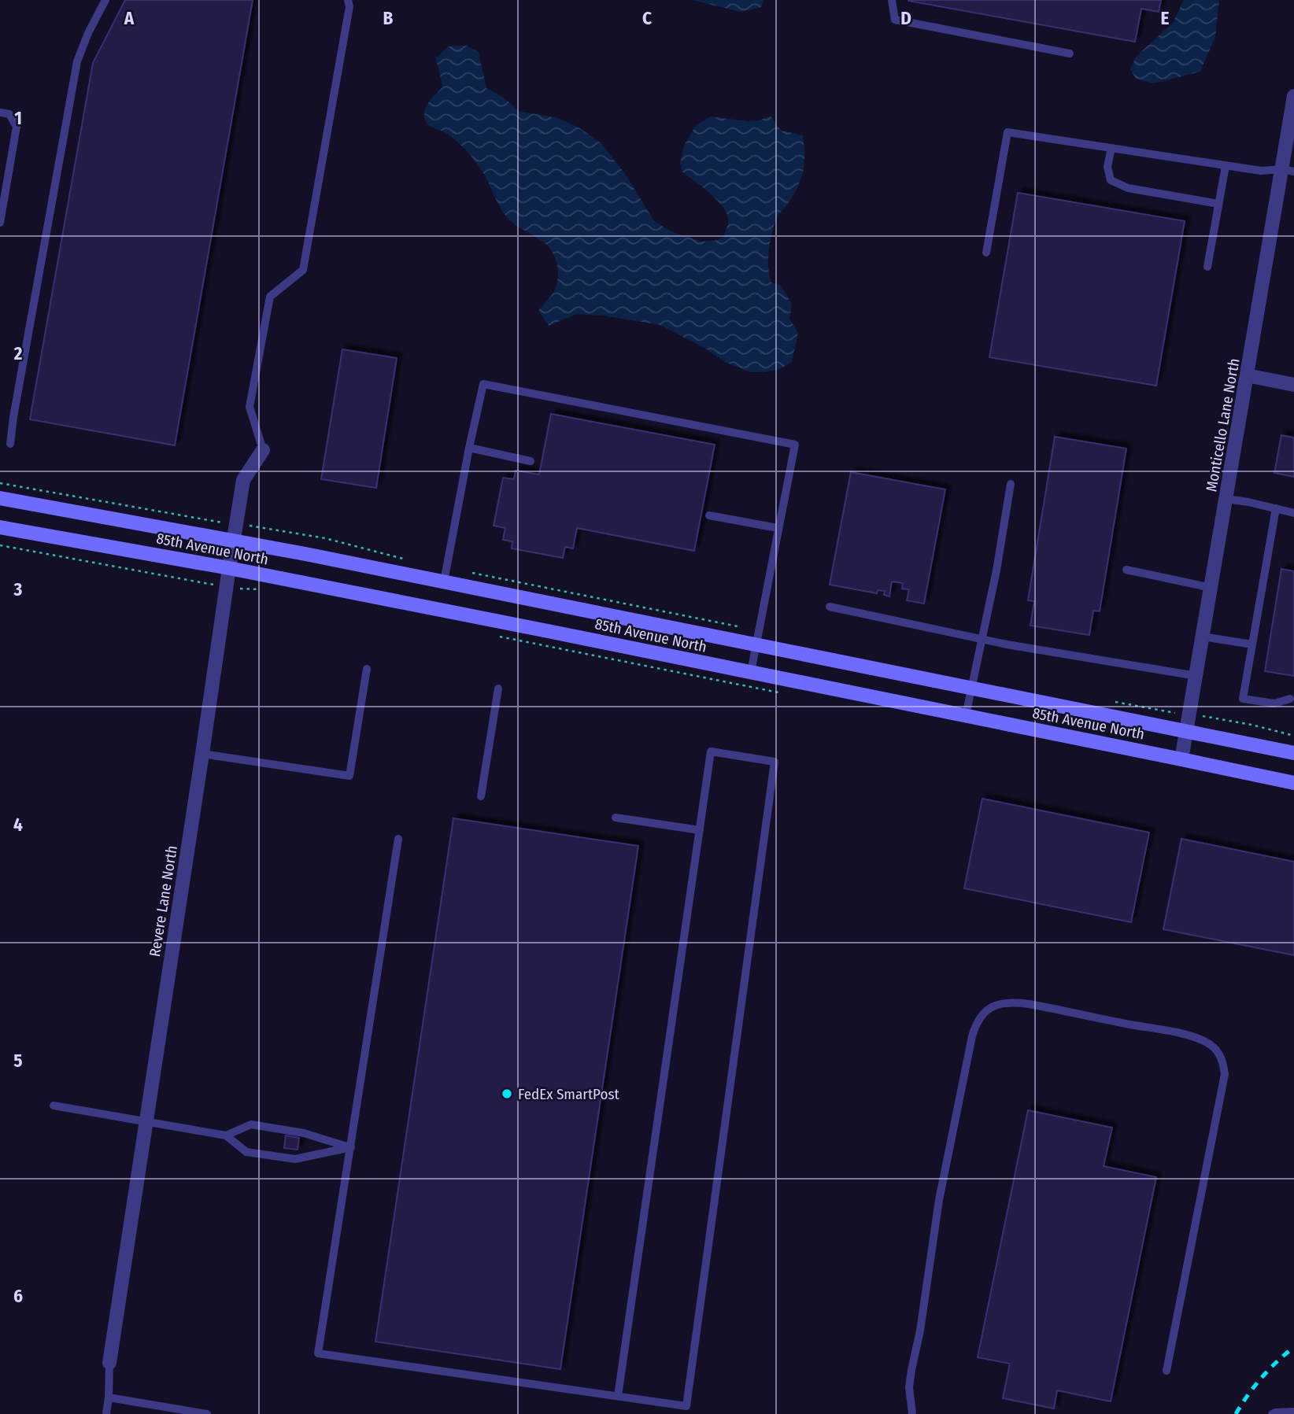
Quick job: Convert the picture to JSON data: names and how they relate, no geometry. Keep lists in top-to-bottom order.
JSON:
{
  "streets": {
    "main road": ["85th Avenue North"],
    "street": ["Monticello Lane North", "Revere Lane North"]
  },
  "crossings": [
    ["Monticello Lane North", "85th Avenue North"],
    ["85th Avenue North", "Revere Lane North"]
  ],
  "places": ["FedEx SmartPost"],
  "grid": {
    "columns": [
      "A",
      "B",
      "C",
      "D",
      "E"
    ],
    "rows": [
      "1",
      "2",
      "3",
      "4",
      "5",
      "6"
    ]
  }
}
